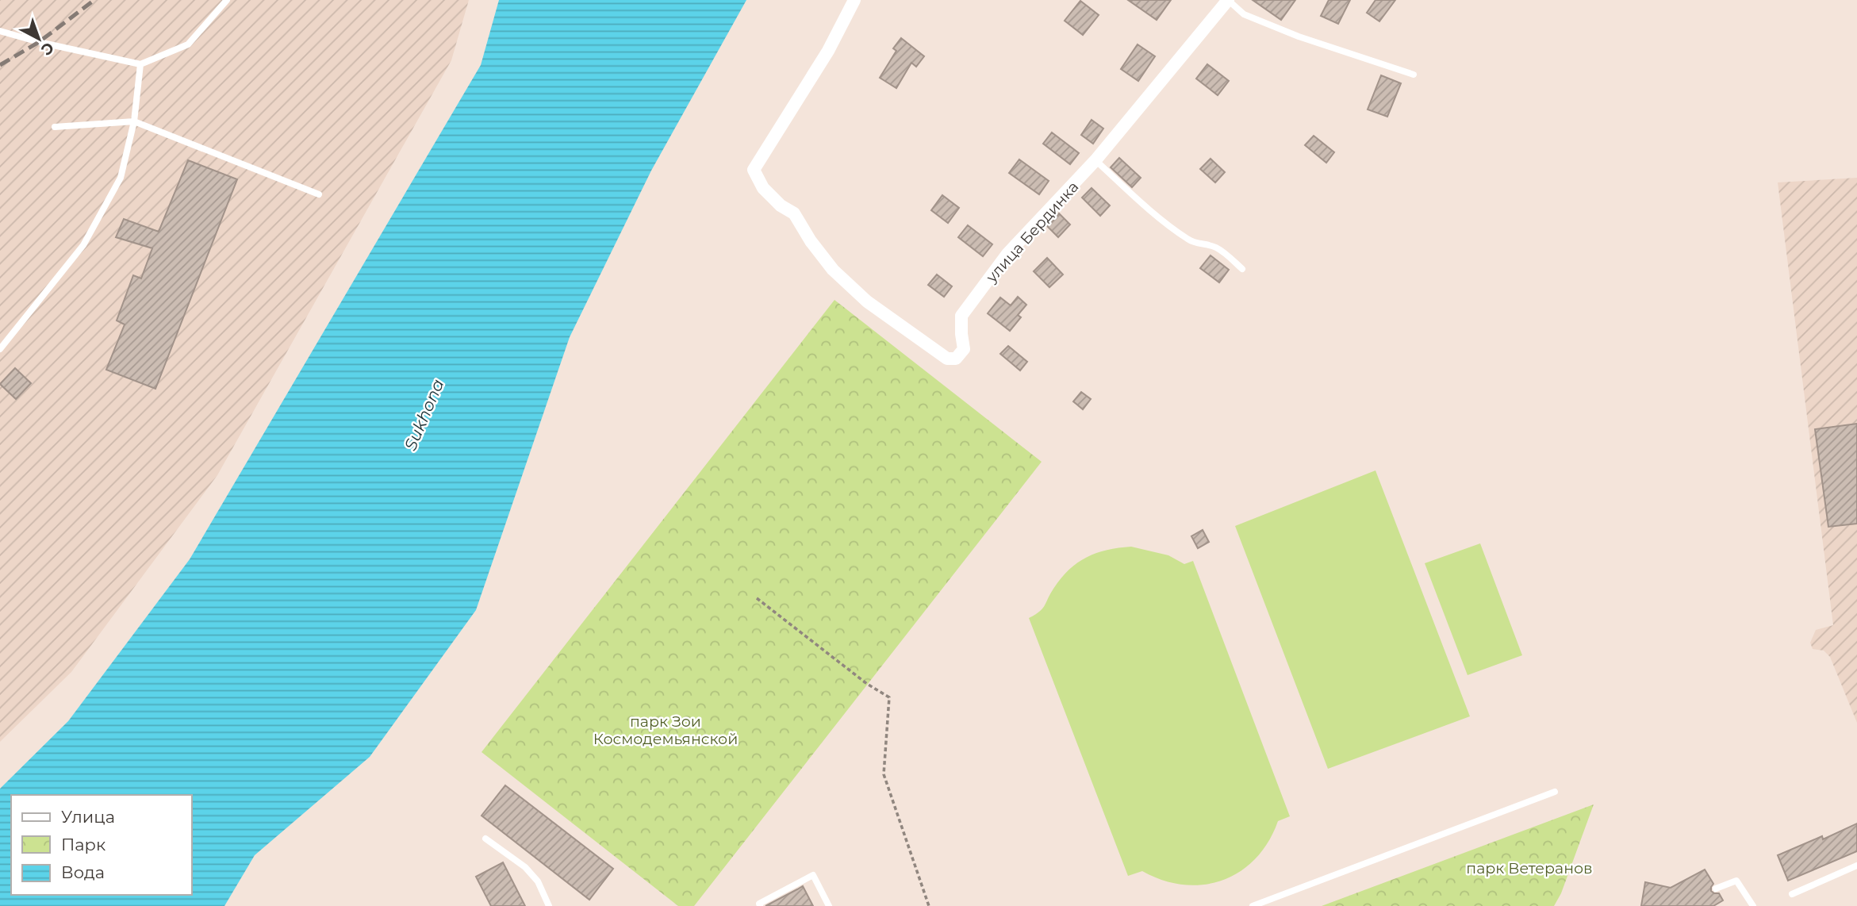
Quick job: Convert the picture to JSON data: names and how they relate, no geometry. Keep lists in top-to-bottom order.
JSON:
{
  "streets": {
    "street": ["улица Бердинка"]
  },
  "water": ["Sukhona"],
  "parks": ["парк Зои Космодемьянской", "парк Ветеранов"],
  "legend": ["Улица", "Парк", "Вода"],
  "north": "bottom right"
}
